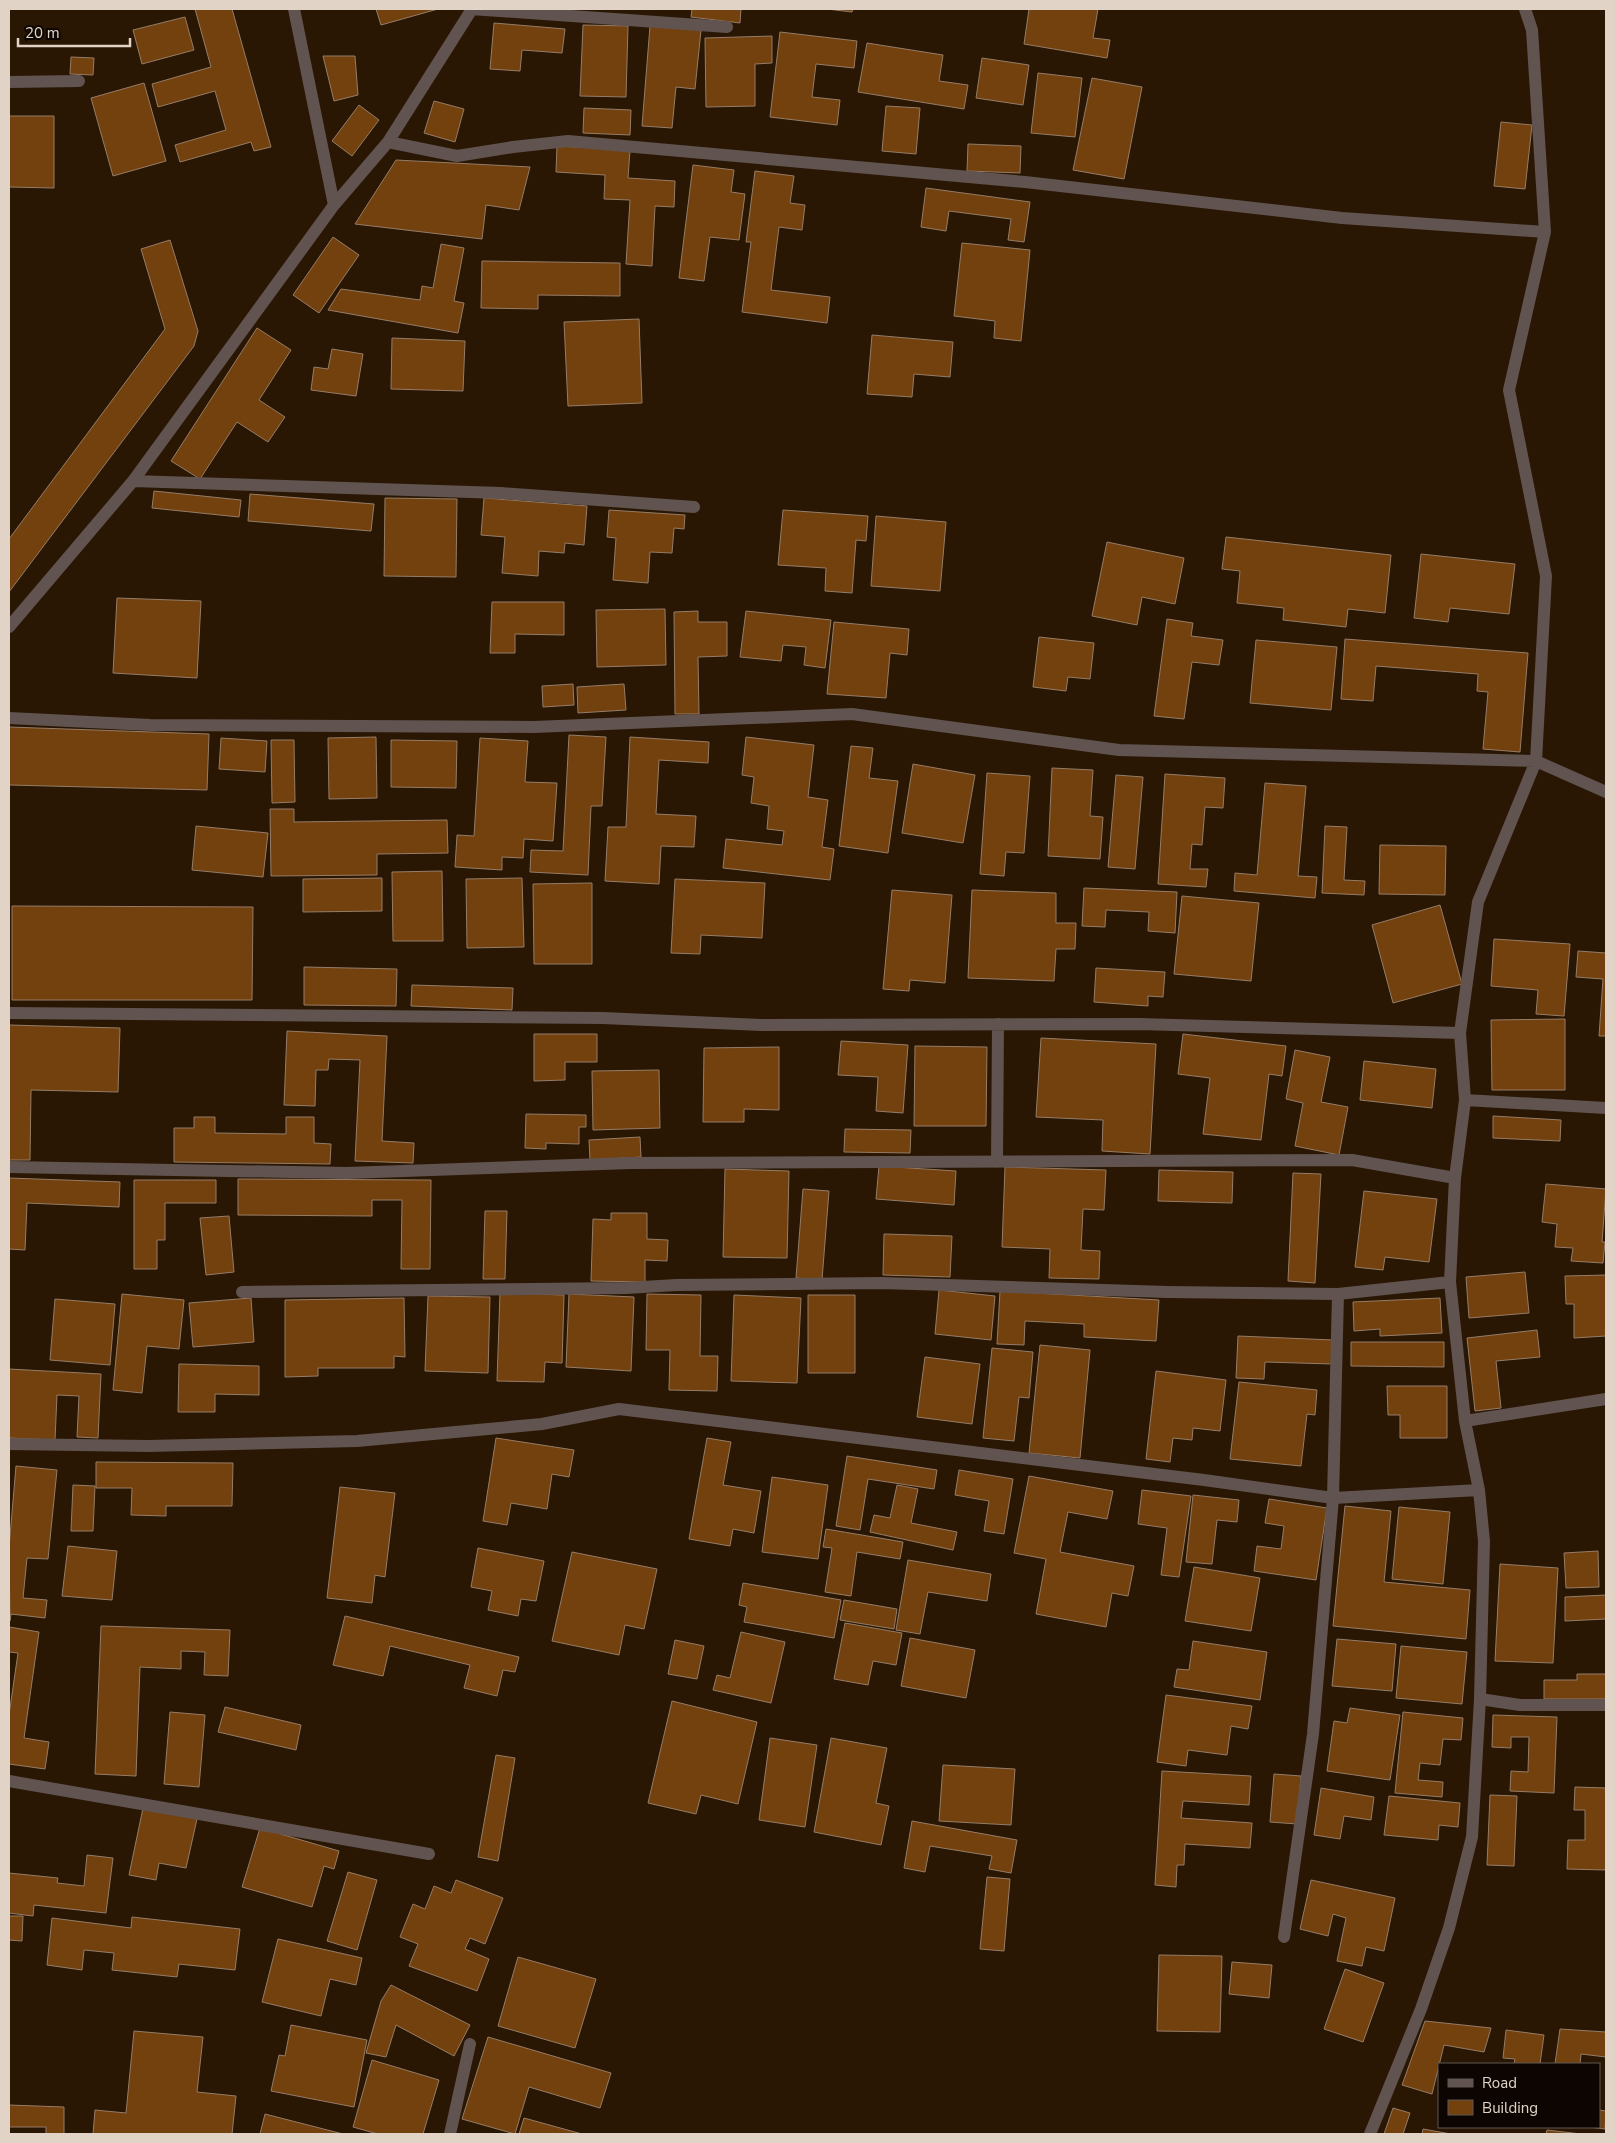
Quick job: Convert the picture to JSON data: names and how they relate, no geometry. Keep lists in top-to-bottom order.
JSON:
{
  "legend": ["Road", "Building"],
  "scale_bar": "20 m"
}
